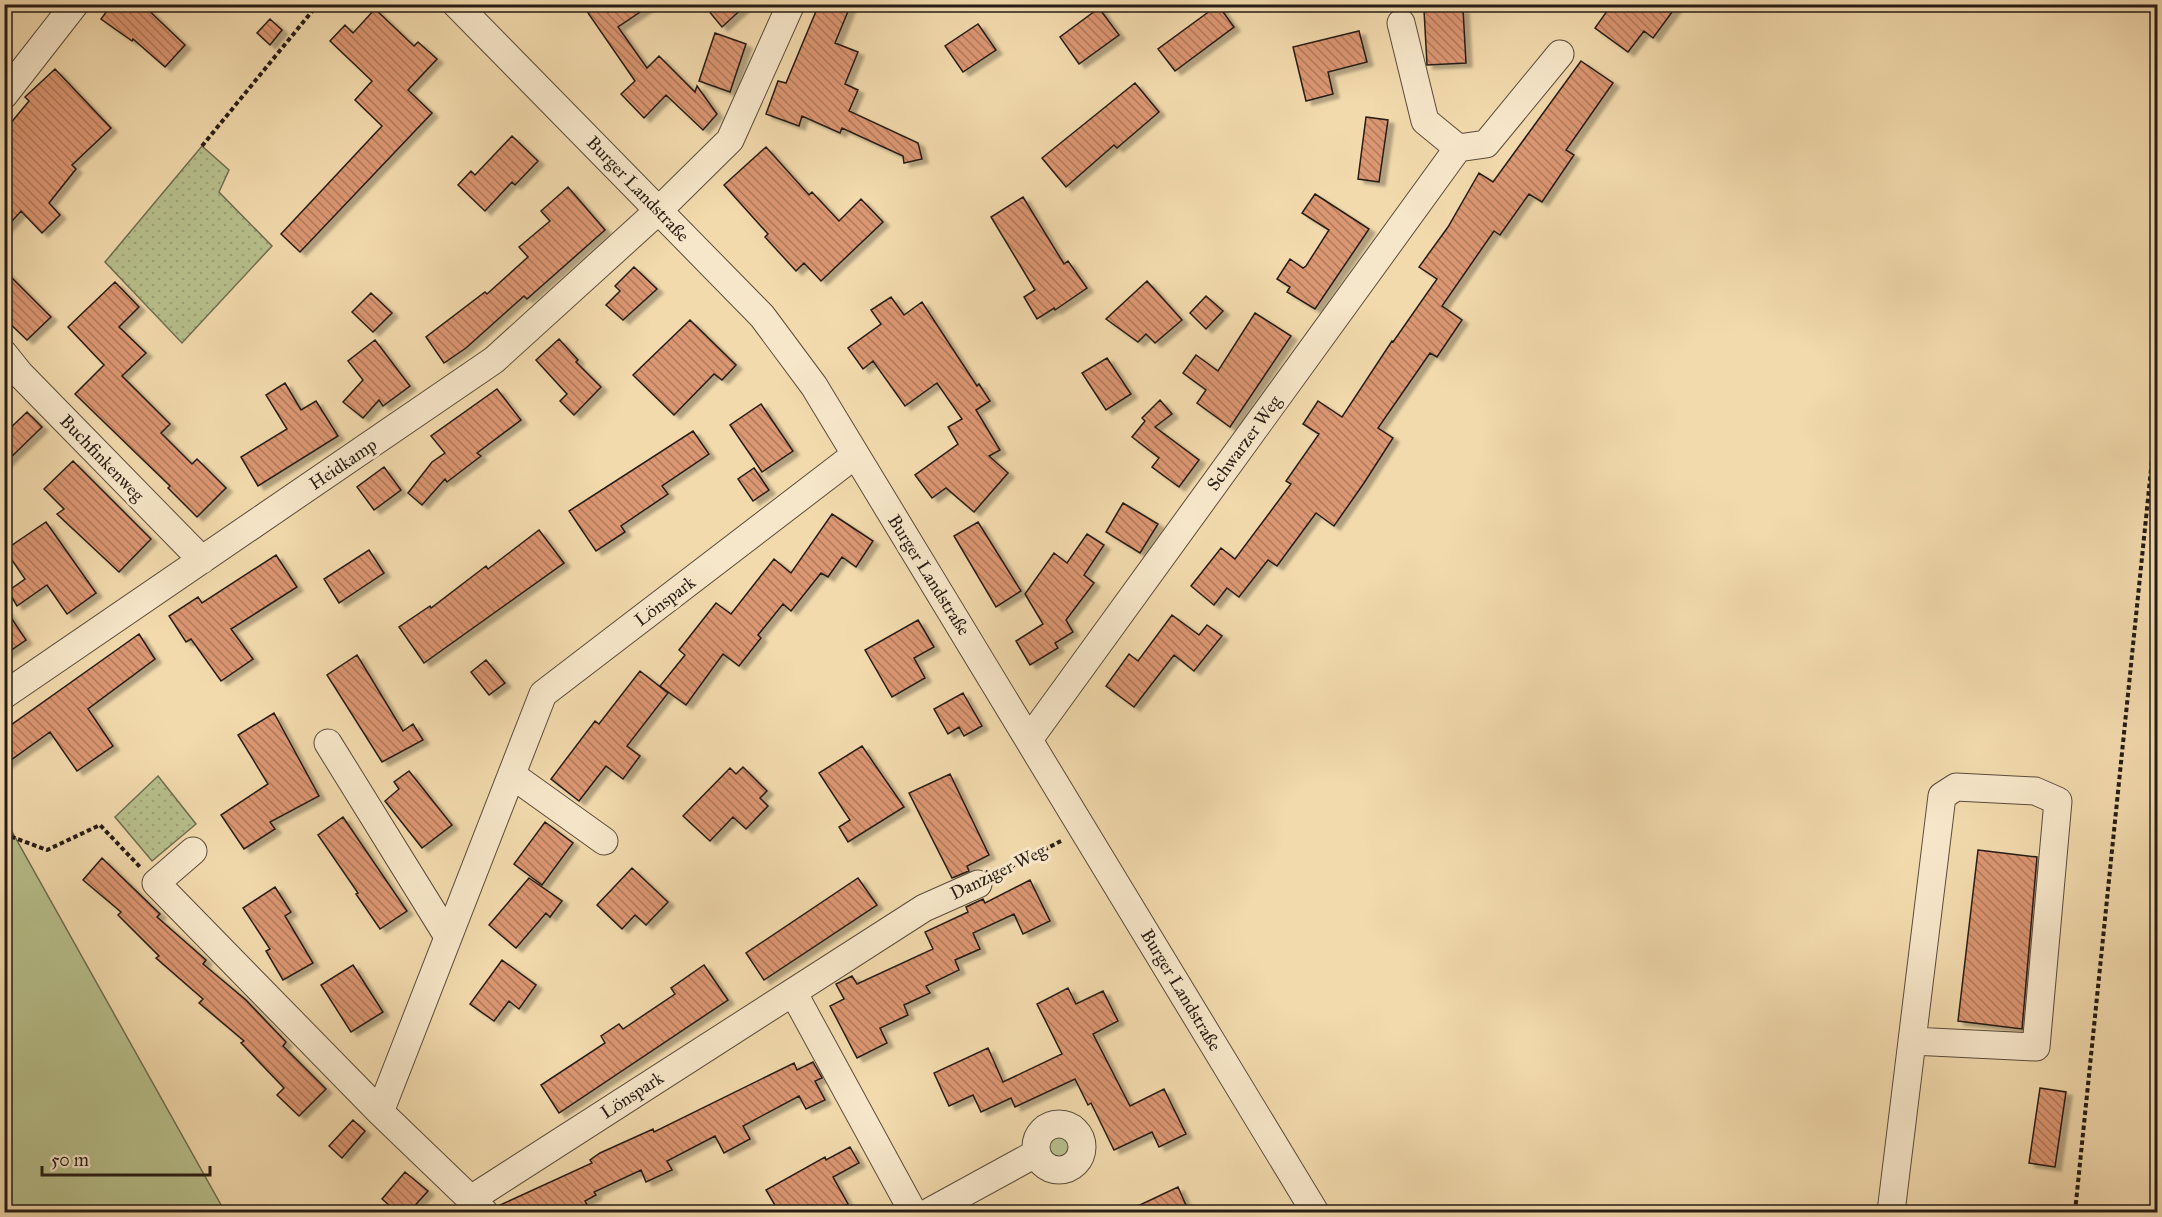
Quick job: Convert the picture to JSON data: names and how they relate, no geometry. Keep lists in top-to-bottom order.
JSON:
{
  "streets": {
    "street": [
      "Burger Landstraße",
      "Schwarzer Weg",
      "Buchfinkenweg",
      "Heidkamp",
      "Lönspark",
      "Danziger Weg"
    ]
  },
  "crossings": [
    ["Burger Landstraße", "Schwarzer Weg"],
    ["Burger Landstraße", "Heidkamp"],
    ["Burger Landstraße", "Lönspark"],
    ["Buchfinkenweg", "Heidkamp"],
    ["Lönspark", "Danziger Weg"]
  ],
  "scale_bar": "50 m"
}
